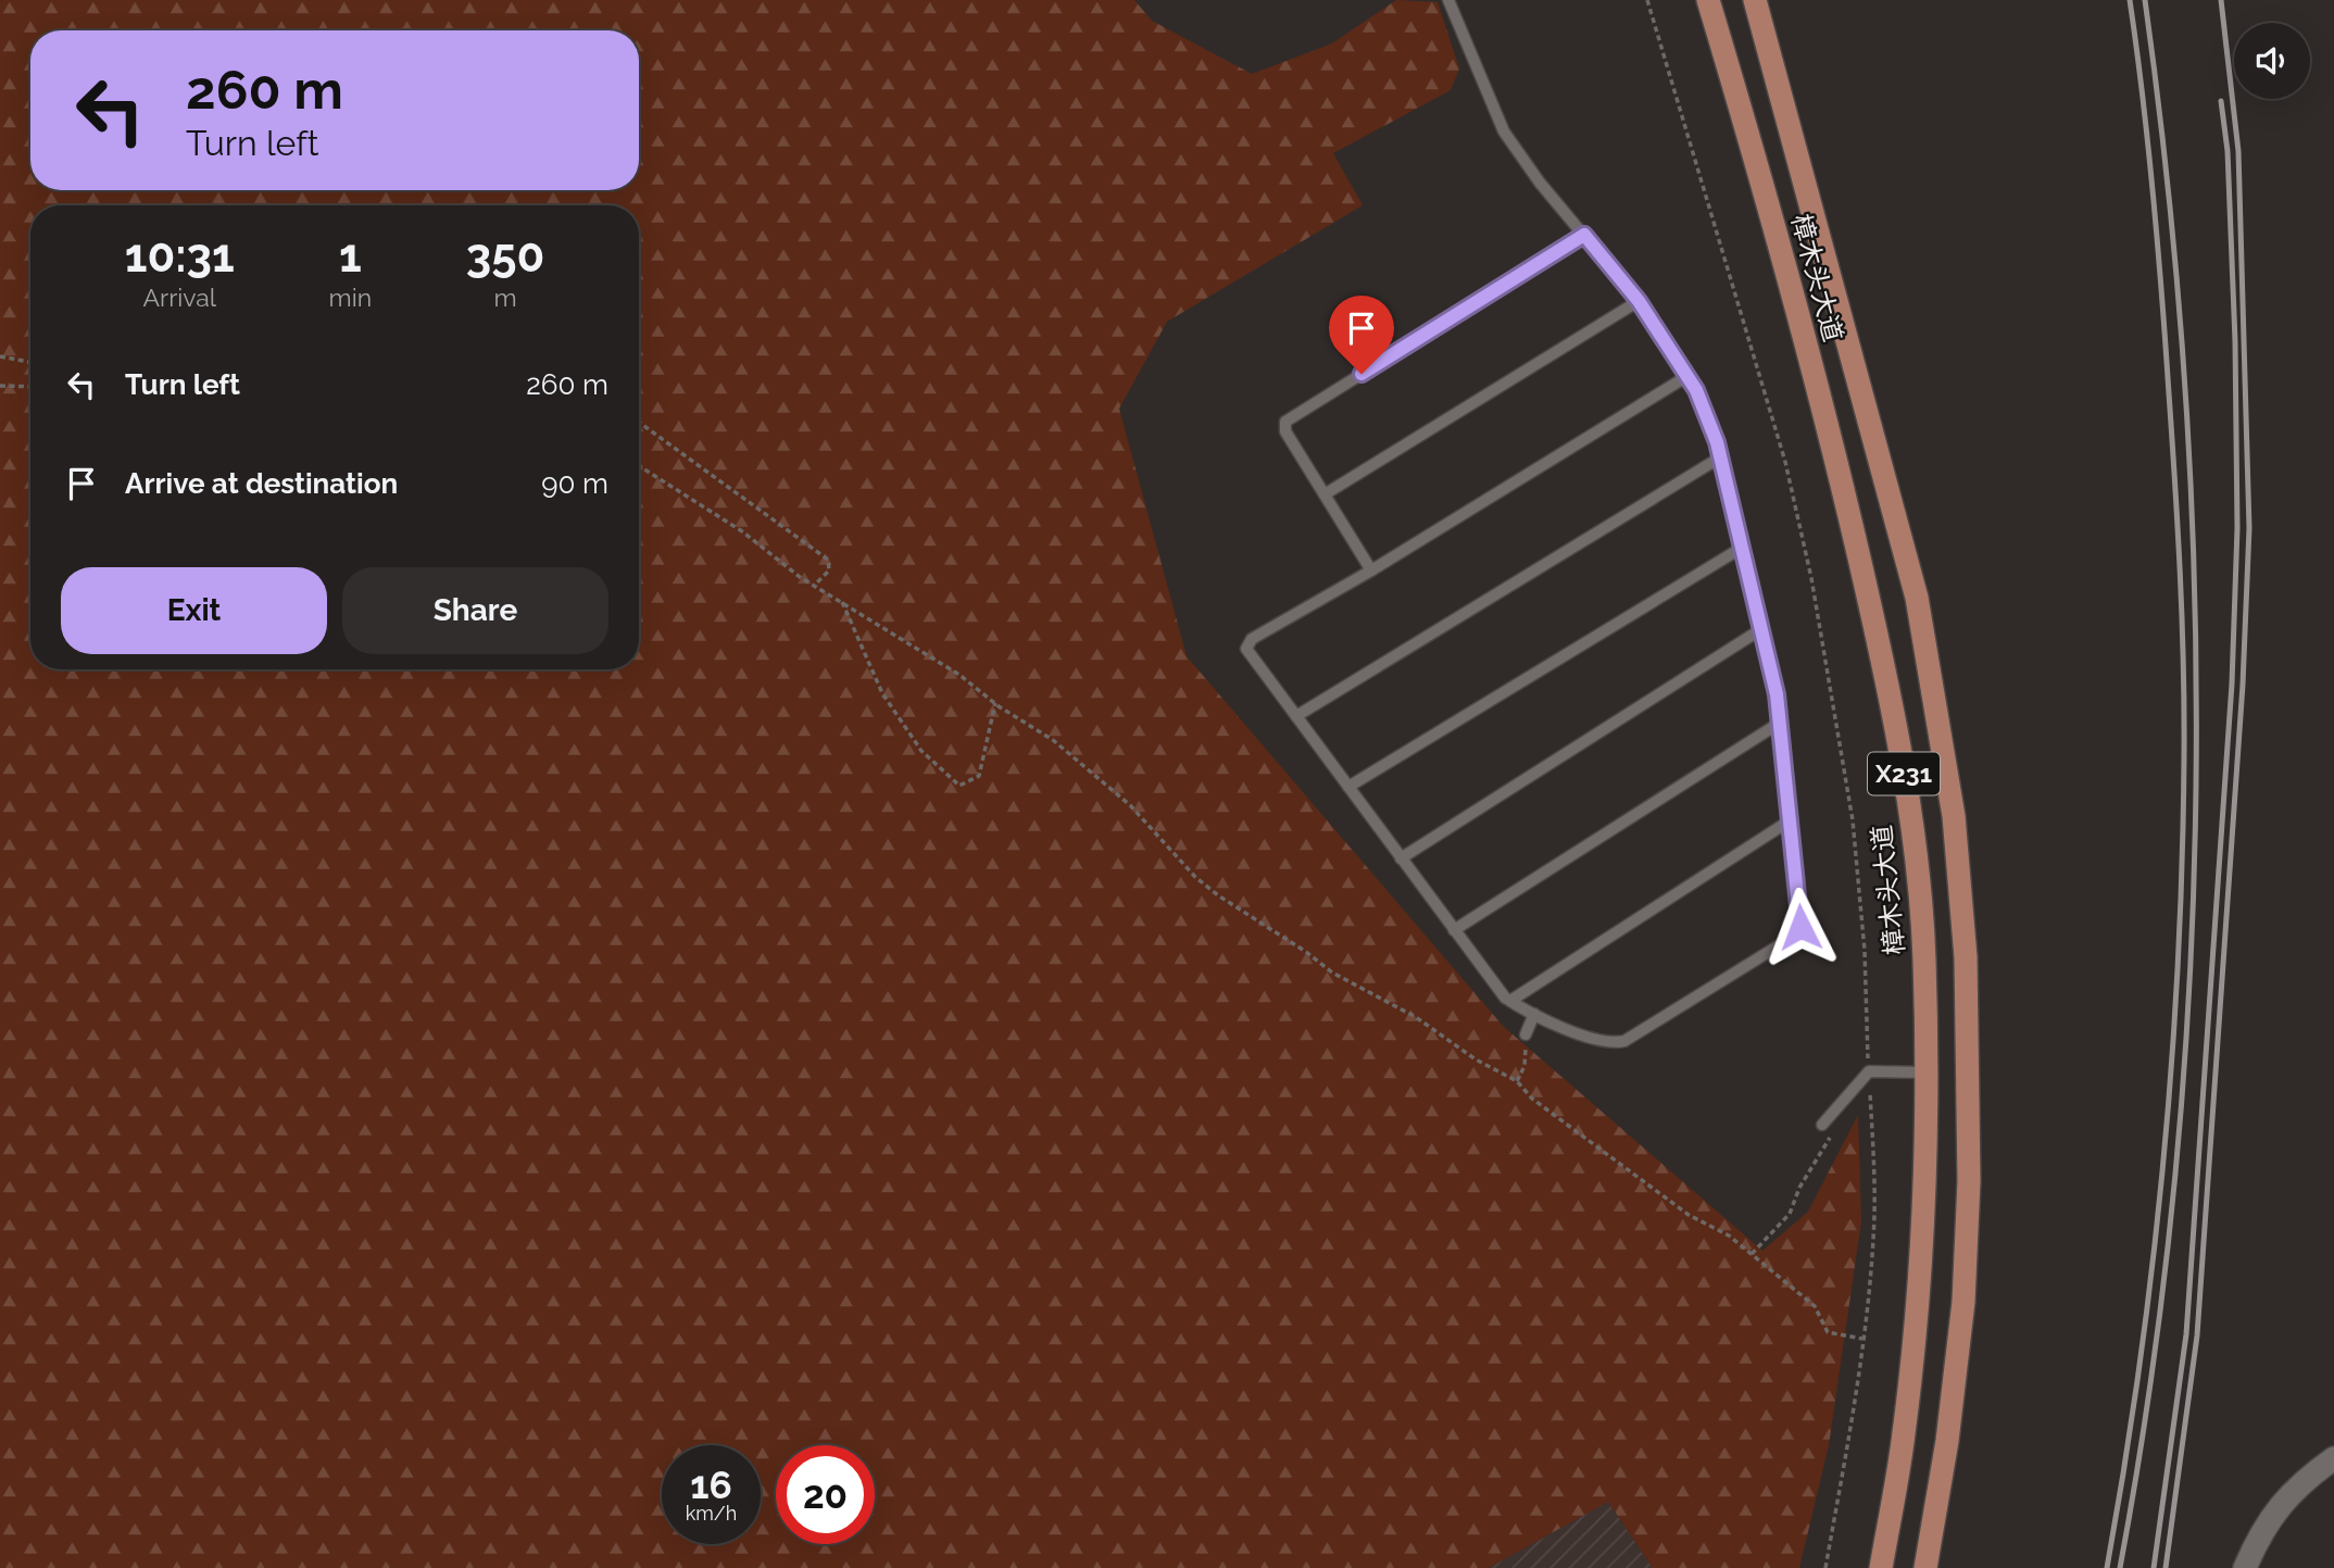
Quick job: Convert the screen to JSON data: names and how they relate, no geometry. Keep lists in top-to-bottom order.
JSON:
{
  "streets": {
    "main road": ["樟木头大道", "X231"]
  },
  "page": {
    "turn": ["260 m", "Turn left"],
    "eta": [
      "10:31",
      "Arrival",
      "1",
      "min",
      "350",
      "m"
    ],
    "list": [
      {
        "name": "Turn left",
        "value": "260 m"
      },
      {
        "name": "Arrive at destination",
        "value": "90 m"
      }
    ],
    "buttons": ["Exit", "Share"],
    "speed": "16 km/h",
    "limit": "20"
  }
}
